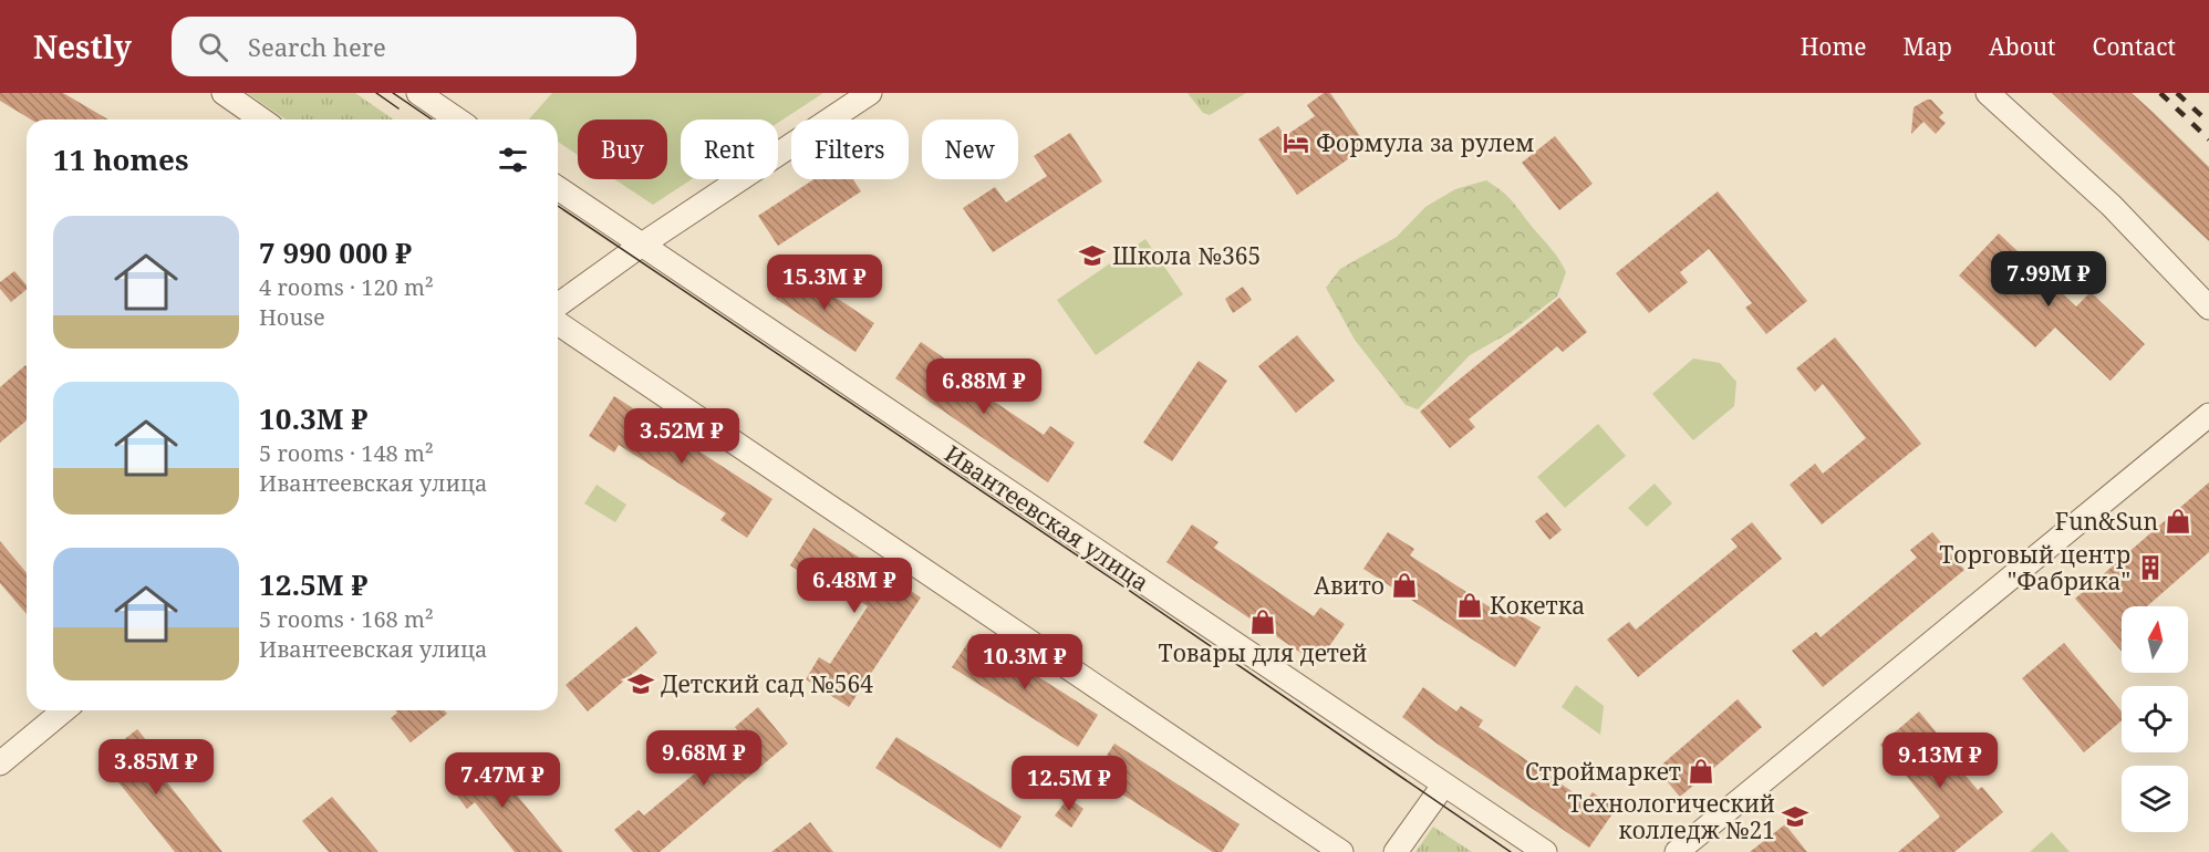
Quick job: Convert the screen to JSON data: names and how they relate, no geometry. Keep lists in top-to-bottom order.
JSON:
{
  "streets": {
    "street": ["Ивантеевская улица"]
  },
  "places": {
    "hotel": ["Формула за рулем"],
    "school or university": ["Школа №365", "Детский сад №564", "Технологический колледж №21"],
    "shop": [
      "Fun&Sun",
      "Авито",
      "Кокетка",
      "Товары для детей",
      "Строймаркет"
    ],
    "building": ["Торговый центр \"Фабрика\""]
  },
  "north": "top",
  "page": {
    "header": "Nestly",
    "search": "Search here",
    "nav": [
      "Home",
      "Map",
      "About",
      "Contact"
    ],
    "chip": [
      "Buy",
      "Rent",
      "Filters",
      "New"
    ],
    "heading": "11 homes",
    "list": [
      {
        "name": "7 990 000 ₽",
        "note": "4 rooms · 120 m² · House"
      },
      {
        "name": "10.3M ₽",
        "note": "5 rooms · 148 m² · Ивантеевская улица"
      },
      {
        "name": "12.5M ₽",
        "note": "5 rooms · 168 m² · Ивантеевская улица"
      }
    ],
    "price": [
      "7.99M ₽",
      "15.3M ₽",
      "6.88M ₽",
      "3.52M ₽",
      "6.48M ₽",
      "10.3M ₽",
      "9.68M ₽",
      "9.13M ₽",
      "3.85M ₽",
      "7.47M ₽",
      "12.5M ₽"
    ]
  }
}
